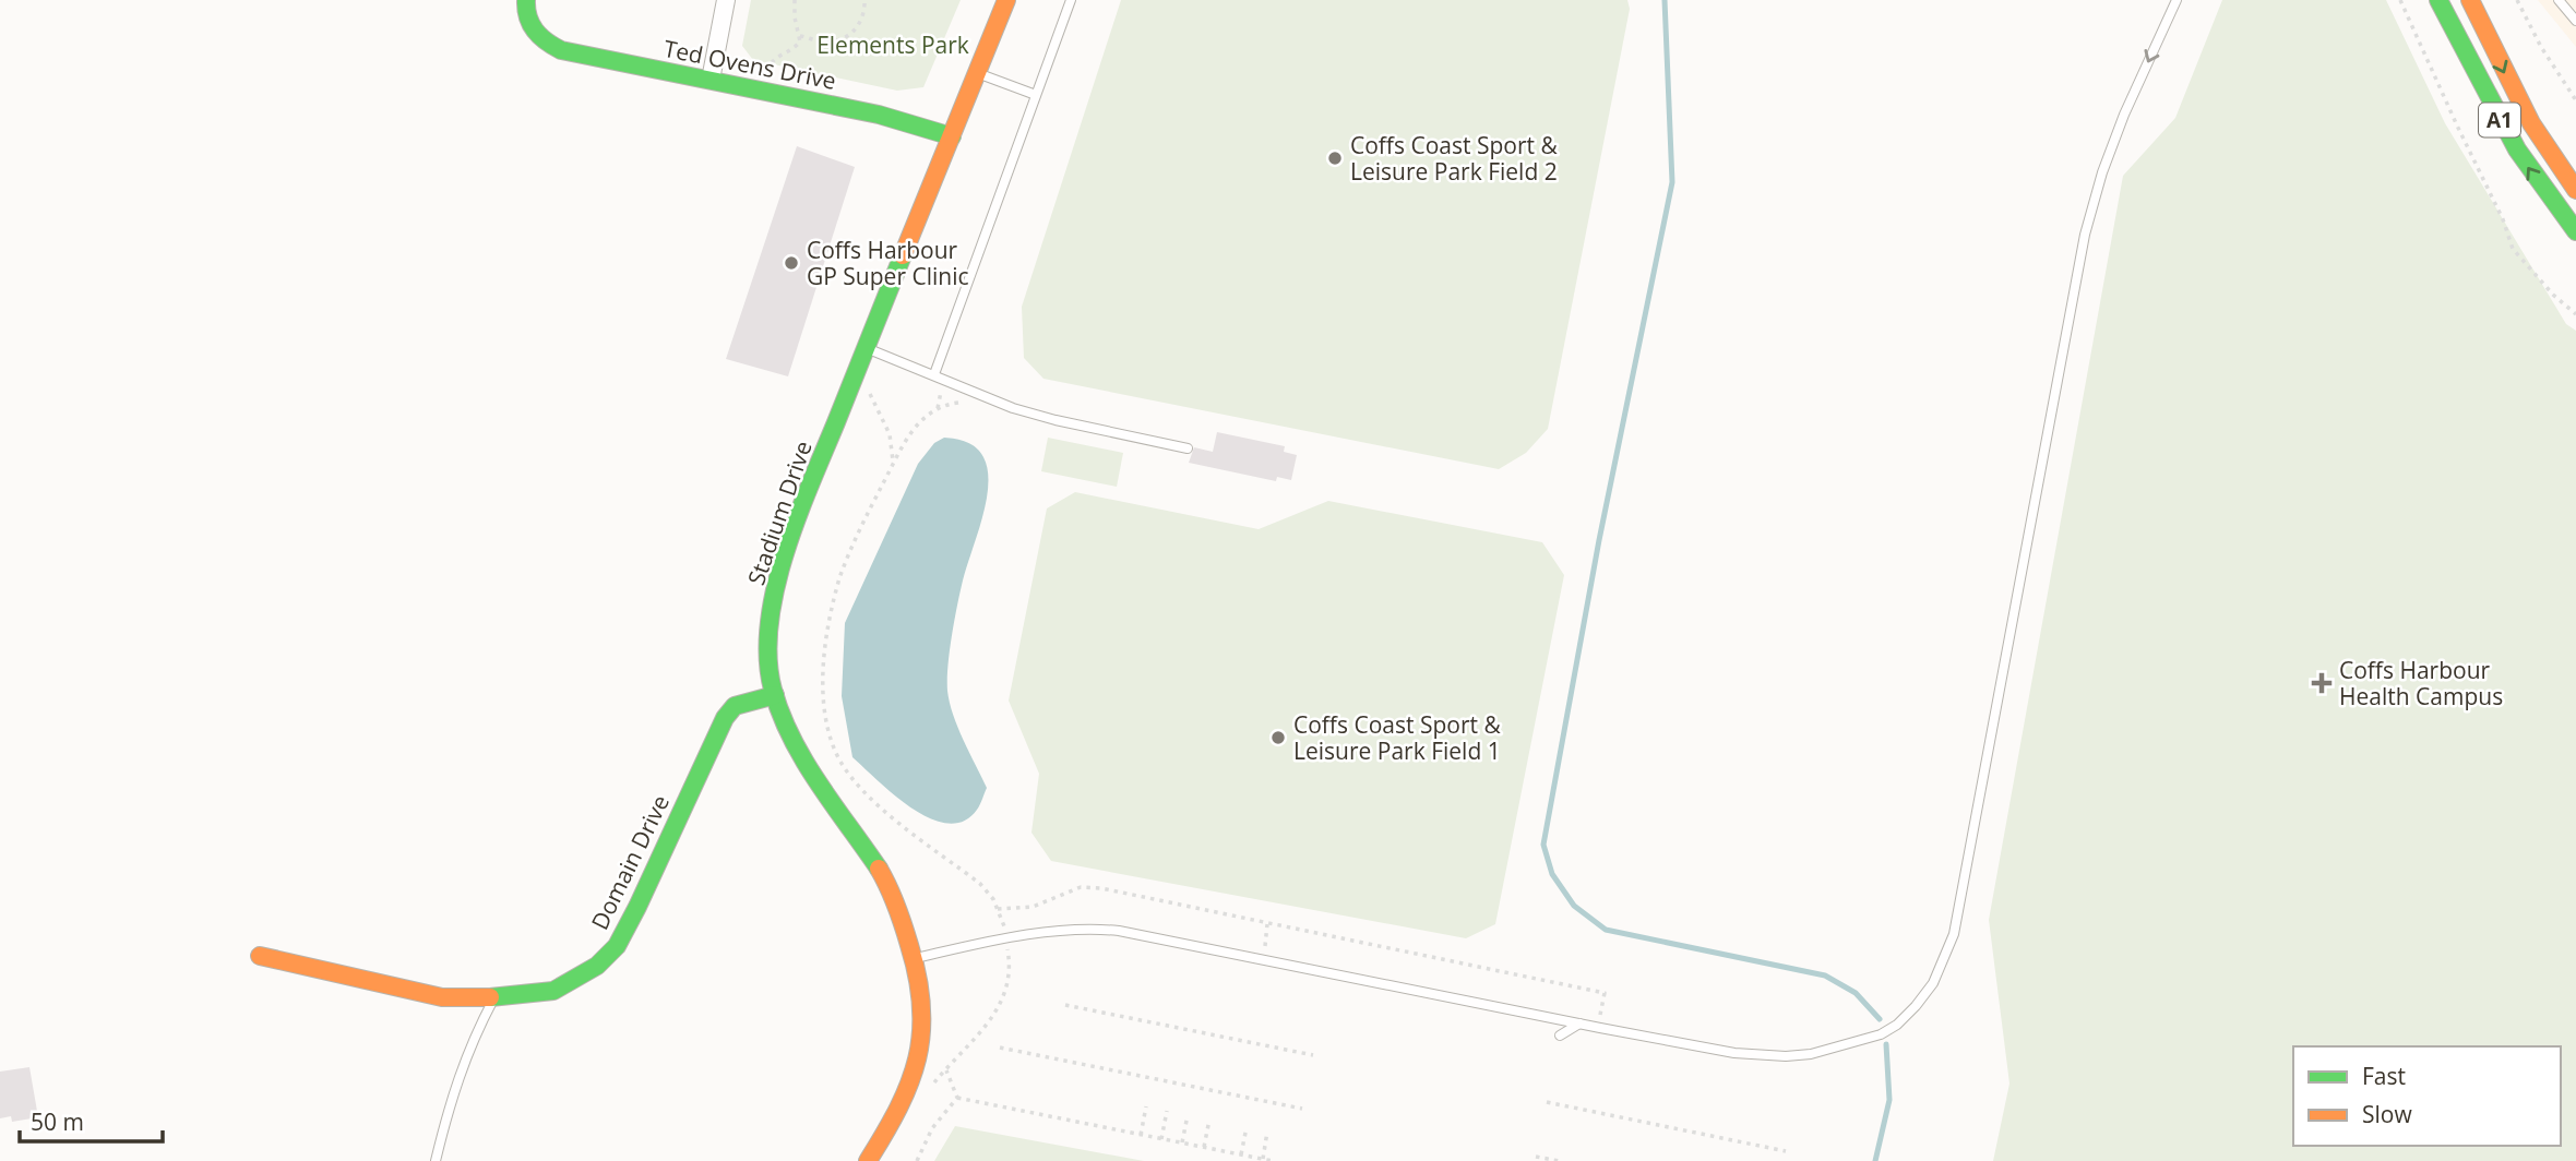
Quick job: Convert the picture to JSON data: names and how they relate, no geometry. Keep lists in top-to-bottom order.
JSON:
{
  "streets": {
    "main road": [
      "Ted Ovens Drive",
      "A1",
      "Stadium Drive",
      "Domain Drive"
    ]
  },
  "crossings": [
    ["Ted Ovens Drive", "Stadium Drive"],
    ["Stadium Drive", "Domain Drive"]
  ],
  "parks": ["Elements Park"],
  "places": {
    "other": ["Coffs Coast Sport & Leisure Park Field 2", "Coffs Harbour GP Super Clinic", "Coffs Coast Sport & Leisure Park Field 1"],
    "health": ["Coffs Harbour Health Campus"]
  },
  "legend": ["Fast", "Slow"],
  "scale_bar": "50 m"
}
